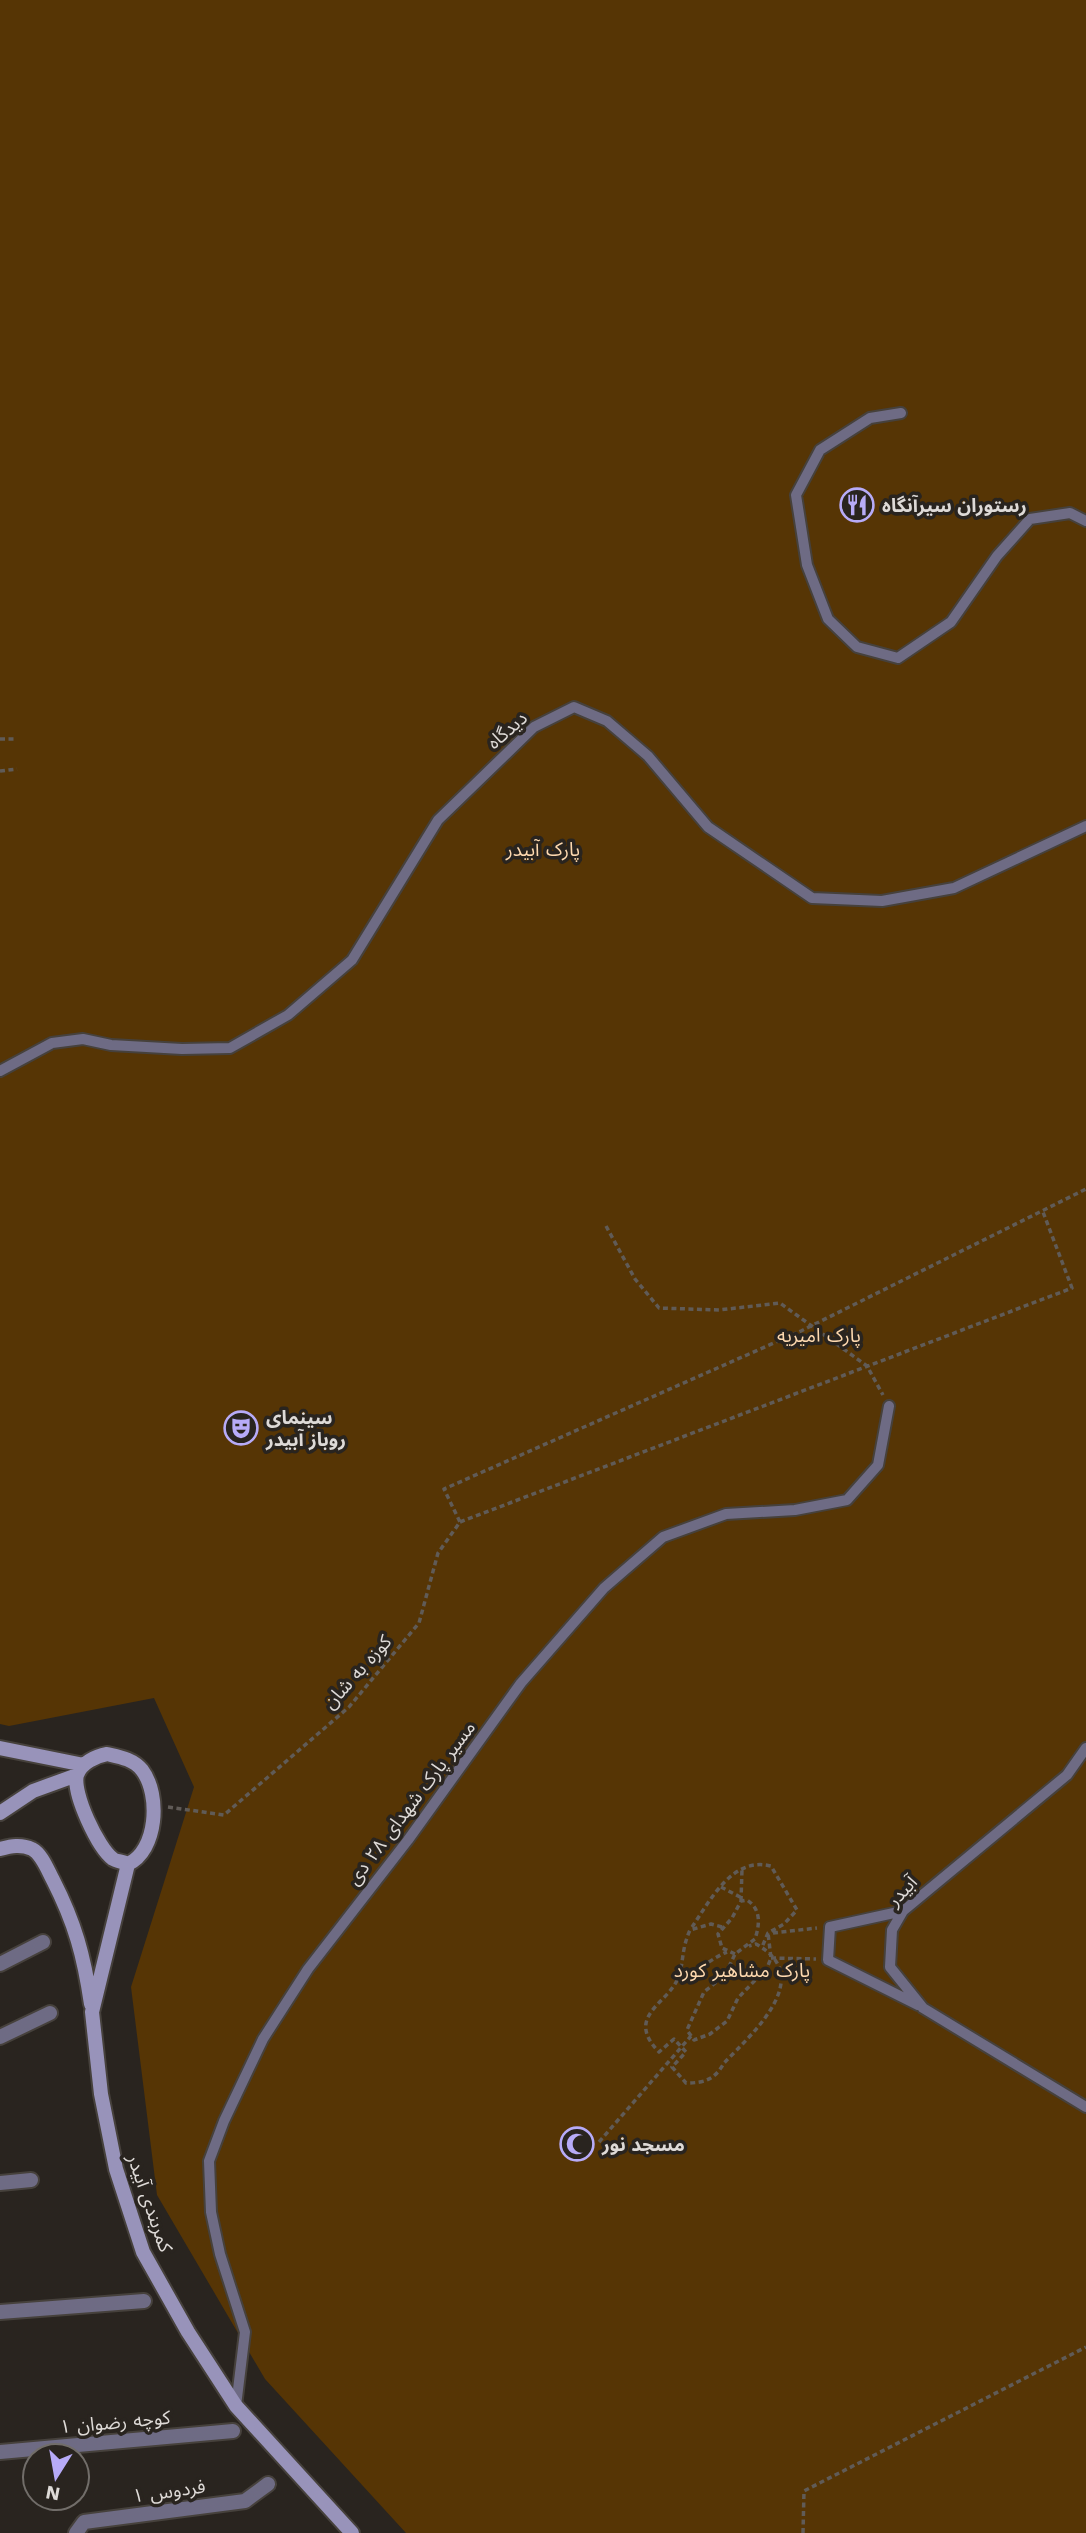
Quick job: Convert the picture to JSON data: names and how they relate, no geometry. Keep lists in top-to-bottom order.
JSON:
{
  "streets": {
    "main road": ["کمربندی آبیدر"],
    "street": ["کوچه رضوان ۱", "فردوس ۱"],
    "lane": ["دیدگاه", "مسیر پارک شهدای ۲۸ دی", "آبیدر"],
    "path": ["کوزه به شان"]
  },
  "crossings": [
    ["کوزه به شان", "کمربندی آبیدر"],
    ["مسیر پارک شهدای ۲۸ دی", "کمربندی آبیدر"]
  ],
  "parks": ["پارک آبیدر", "پارک امیریه", "پارک مشاهیر کورد"],
  "places": {
    "restaurant": ["رستوران سیرآنگاه"],
    "theatre": ["سینمای روباز آبیدر"],
    "mosque": ["مسجد نور"]
  },
  "north": "bottom"
}
